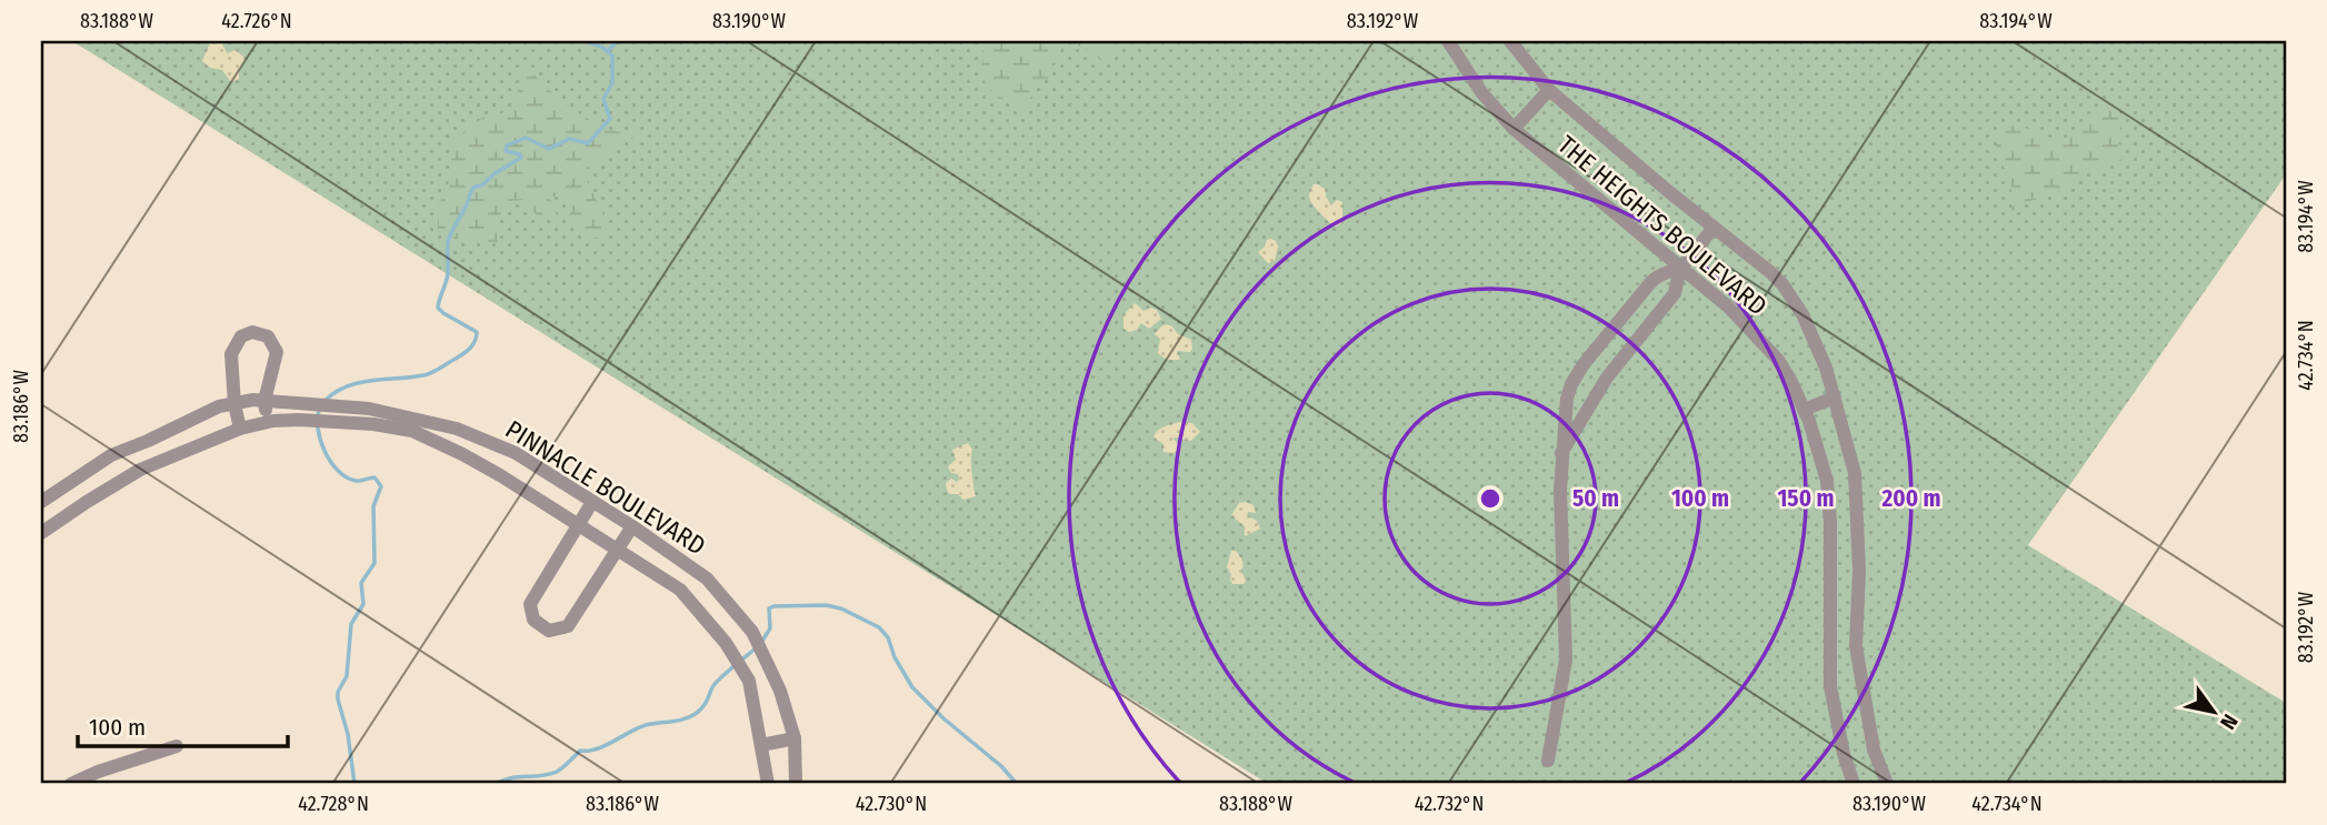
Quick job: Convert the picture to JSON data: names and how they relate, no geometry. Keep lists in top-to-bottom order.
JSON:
{
  "streets": {
    "street": ["THE HEIGHTS BOULEVARD", "PINNACLE BOULEVARD"]
  },
  "scale_bar": "100 m",
  "north": "bottom right",
  "coordinates": [
    "83.188°W",
    "42.726°N",
    "83.190°W",
    "83.192°W",
    "83.194°W",
    "42.734°N",
    "83.186°W",
    "42.728°N",
    "42.730°N",
    "42.732°N"
  ],
  "rings": [
    "50 m",
    "100 m",
    "150 m",
    "200 m"
  ]
}
